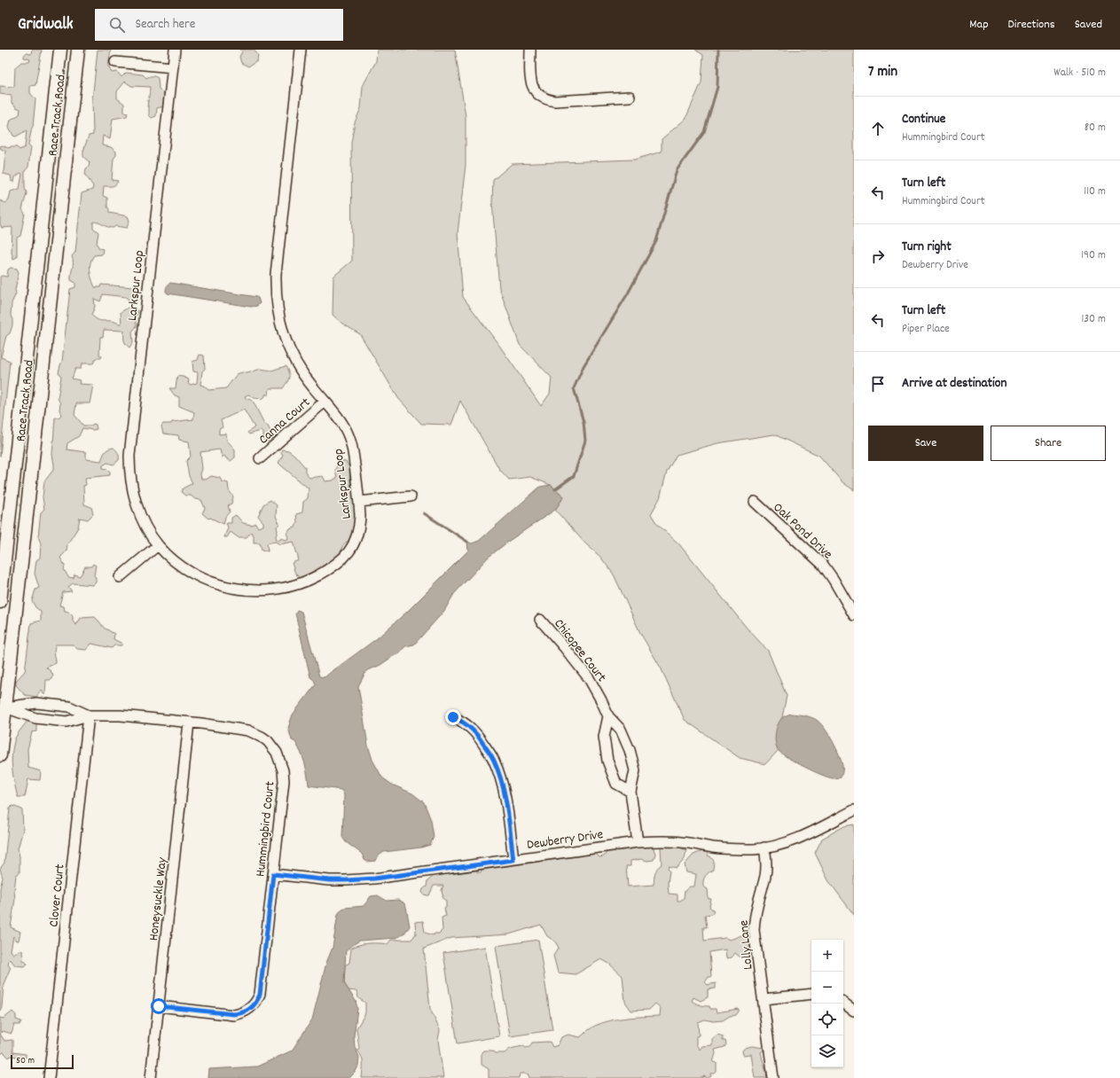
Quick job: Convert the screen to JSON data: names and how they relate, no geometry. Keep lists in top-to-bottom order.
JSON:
{
  "streets": {
    "main road": ["Race Track Road"],
    "street": [
      "Larkspur Loop",
      "Canna Court",
      "Oak Pond Drive",
      "Chicopee Court",
      "Hummingbird Court",
      "Dewberry Drive",
      "Clover Court",
      "Honeysuckle Way",
      "Lolly Lane"
    ]
  },
  "crossings": [
    ["Race Track Road", "Hummingbird Court"],
    ["Larkspur Loop", "Canna Court"],
    ["Chicopee Court", "Dewberry Drive"],
    ["Hummingbird Court", "Dewberry Drive"],
    ["Hummingbird Court", "Clover Court"],
    ["Hummingbird Court", "Honeysuckle Way"],
    ["Dewberry Drive", "Lolly Lane"]
  ],
  "scale_bar": "50 m",
  "page": {
    "header": "Gridwalk",
    "search": "Search here",
    "nav": ["Map", "Directions", "Saved"],
    "heading": ["7 min", "Walk · 510 m"],
    "list": [
      ["Continue", "Hummingbird Court", "80 m"],
      ["Turn left", "Hummingbird Court", "110 m"],
      ["Turn right", "Dewberry Drive", "190 m"],
      ["Turn left", "Piper Place", "130 m"],
      "Arrive at destination"
    ],
    "buttons": ["Save", "Share"],
    "map_buttons": ["+", "−"],
    "scale": "50 m"
  }
}
